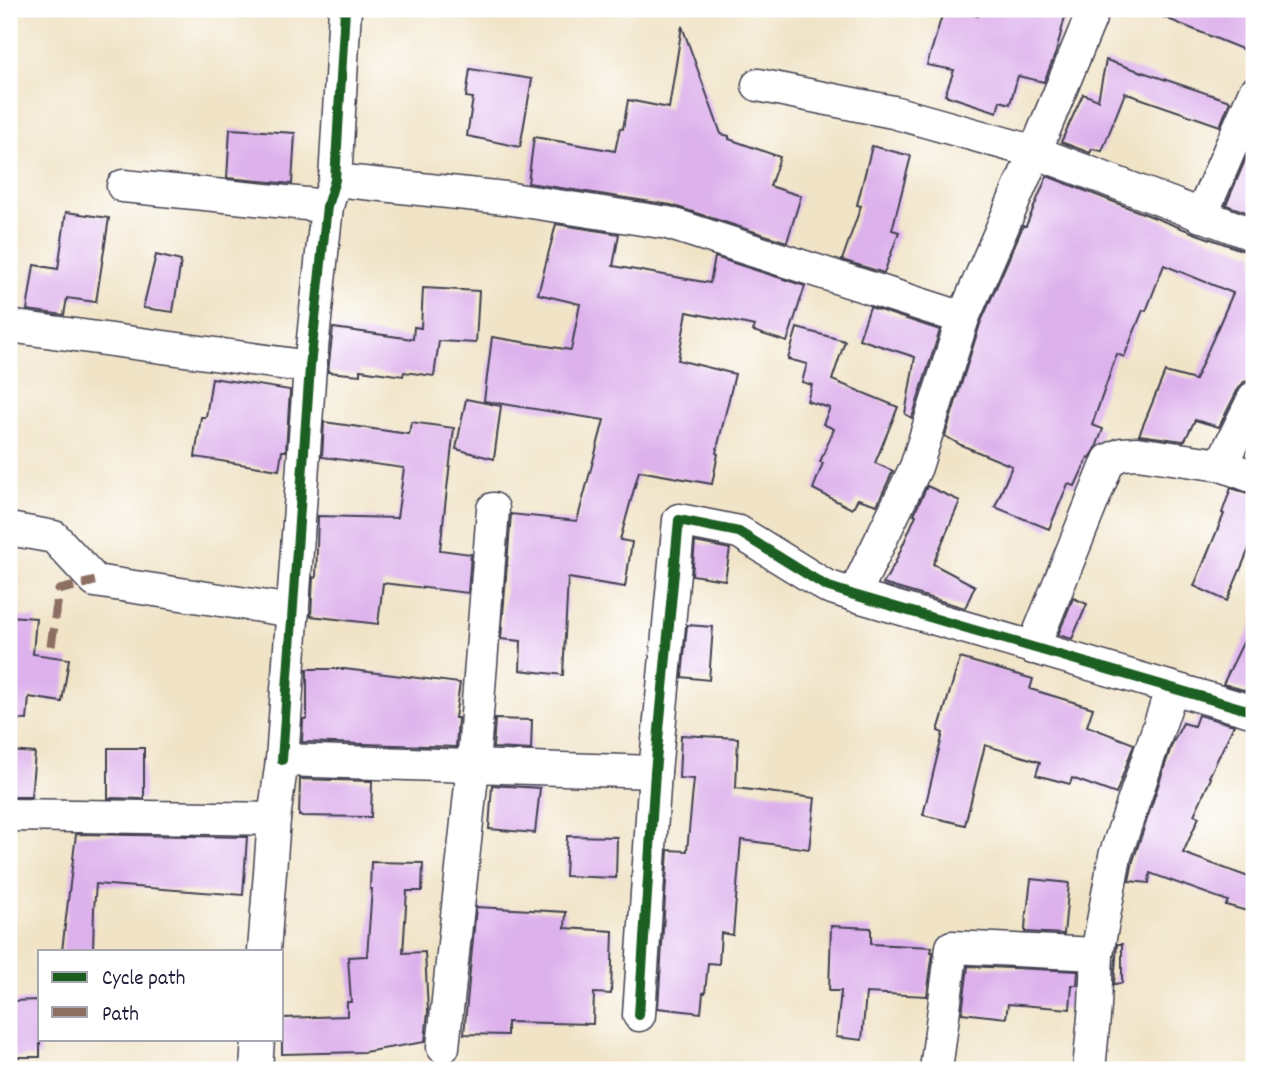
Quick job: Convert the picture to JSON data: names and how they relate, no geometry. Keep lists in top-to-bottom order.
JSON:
{
  "legend": ["Cycle path", "Path"]
}
